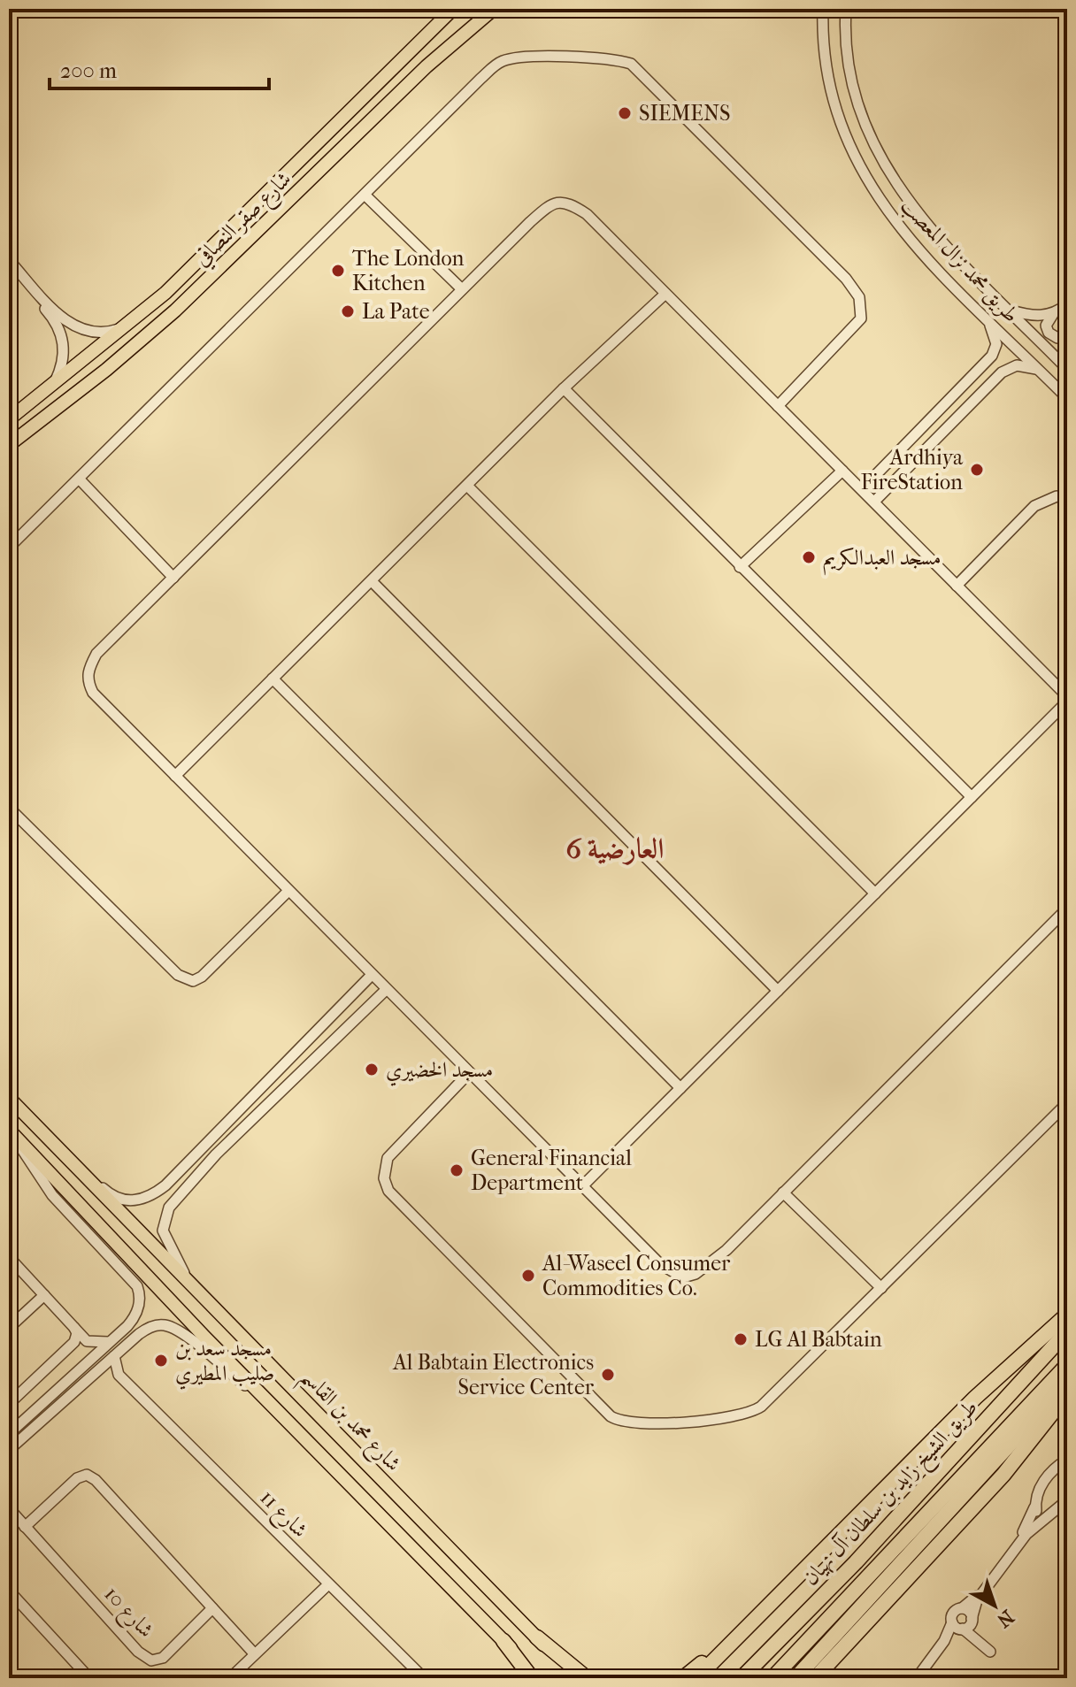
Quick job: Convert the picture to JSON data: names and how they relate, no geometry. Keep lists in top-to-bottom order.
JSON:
{
  "streets": {
    "highway": ["طريق الشيخ زايد بن سلطان آل نهيان"],
    "main road": ["شارع صقر النصافي", "شارع محمد بن القاسم"],
    "street": ["طريق محمد نزال المعصب", "شارع 11", "شارع 10"]
  },
  "districts": ["العارضية 6"],
  "places": [
    "SIEMENS",
    "The London Kitchen",
    "La Pate",
    "Ardhiya FireStation",
    "مسجد العبدالكريم",
    "مسجد الخضيري",
    "General Financial Department",
    "Al-Waseel Consumer Commodities Co.",
    "LG Al Babtain",
    "مسجد سعد بن صليب المطيري",
    "Al Babtain Electronics Service Center"
  ],
  "scale_bar": "200 m",
  "north": "bottom right"
}
